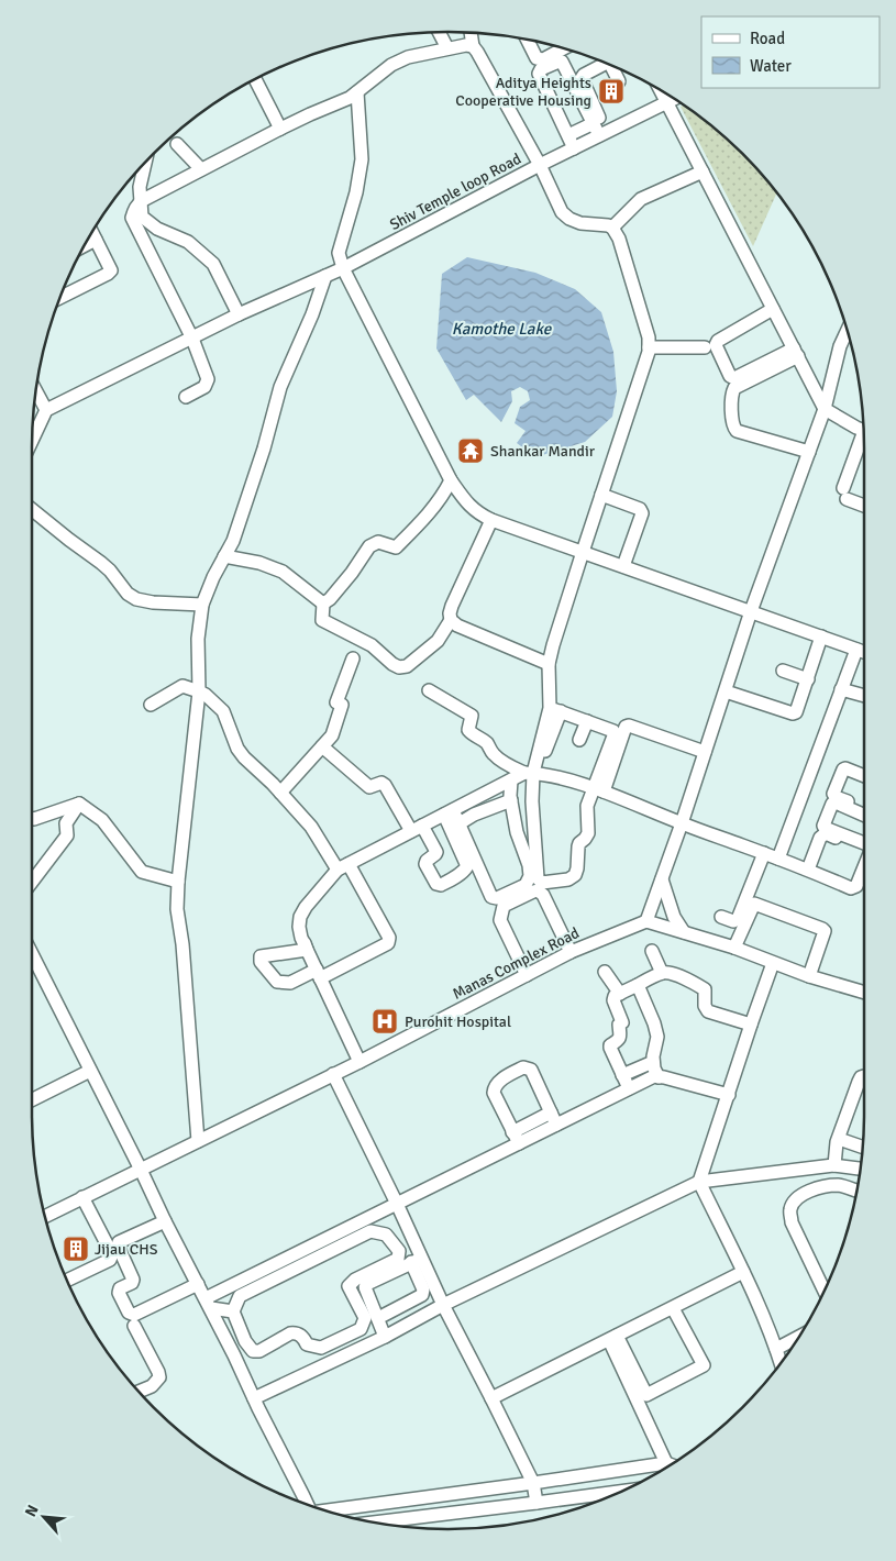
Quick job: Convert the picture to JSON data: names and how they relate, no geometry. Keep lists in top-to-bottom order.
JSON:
{
  "streets": {
    "street": ["Shiv Temple loop Road", "Manas Complex Road"]
  },
  "water": ["Kamothe Lake"],
  "places": {
    "building": ["Aditya Heights Cooperative Housing", "Jijau CHS"],
    "temple": ["Shankar Mandir"],
    "hospital": ["Purohit Hospital"]
  },
  "legend": ["Road", "Water"],
  "north": "top left"
}
